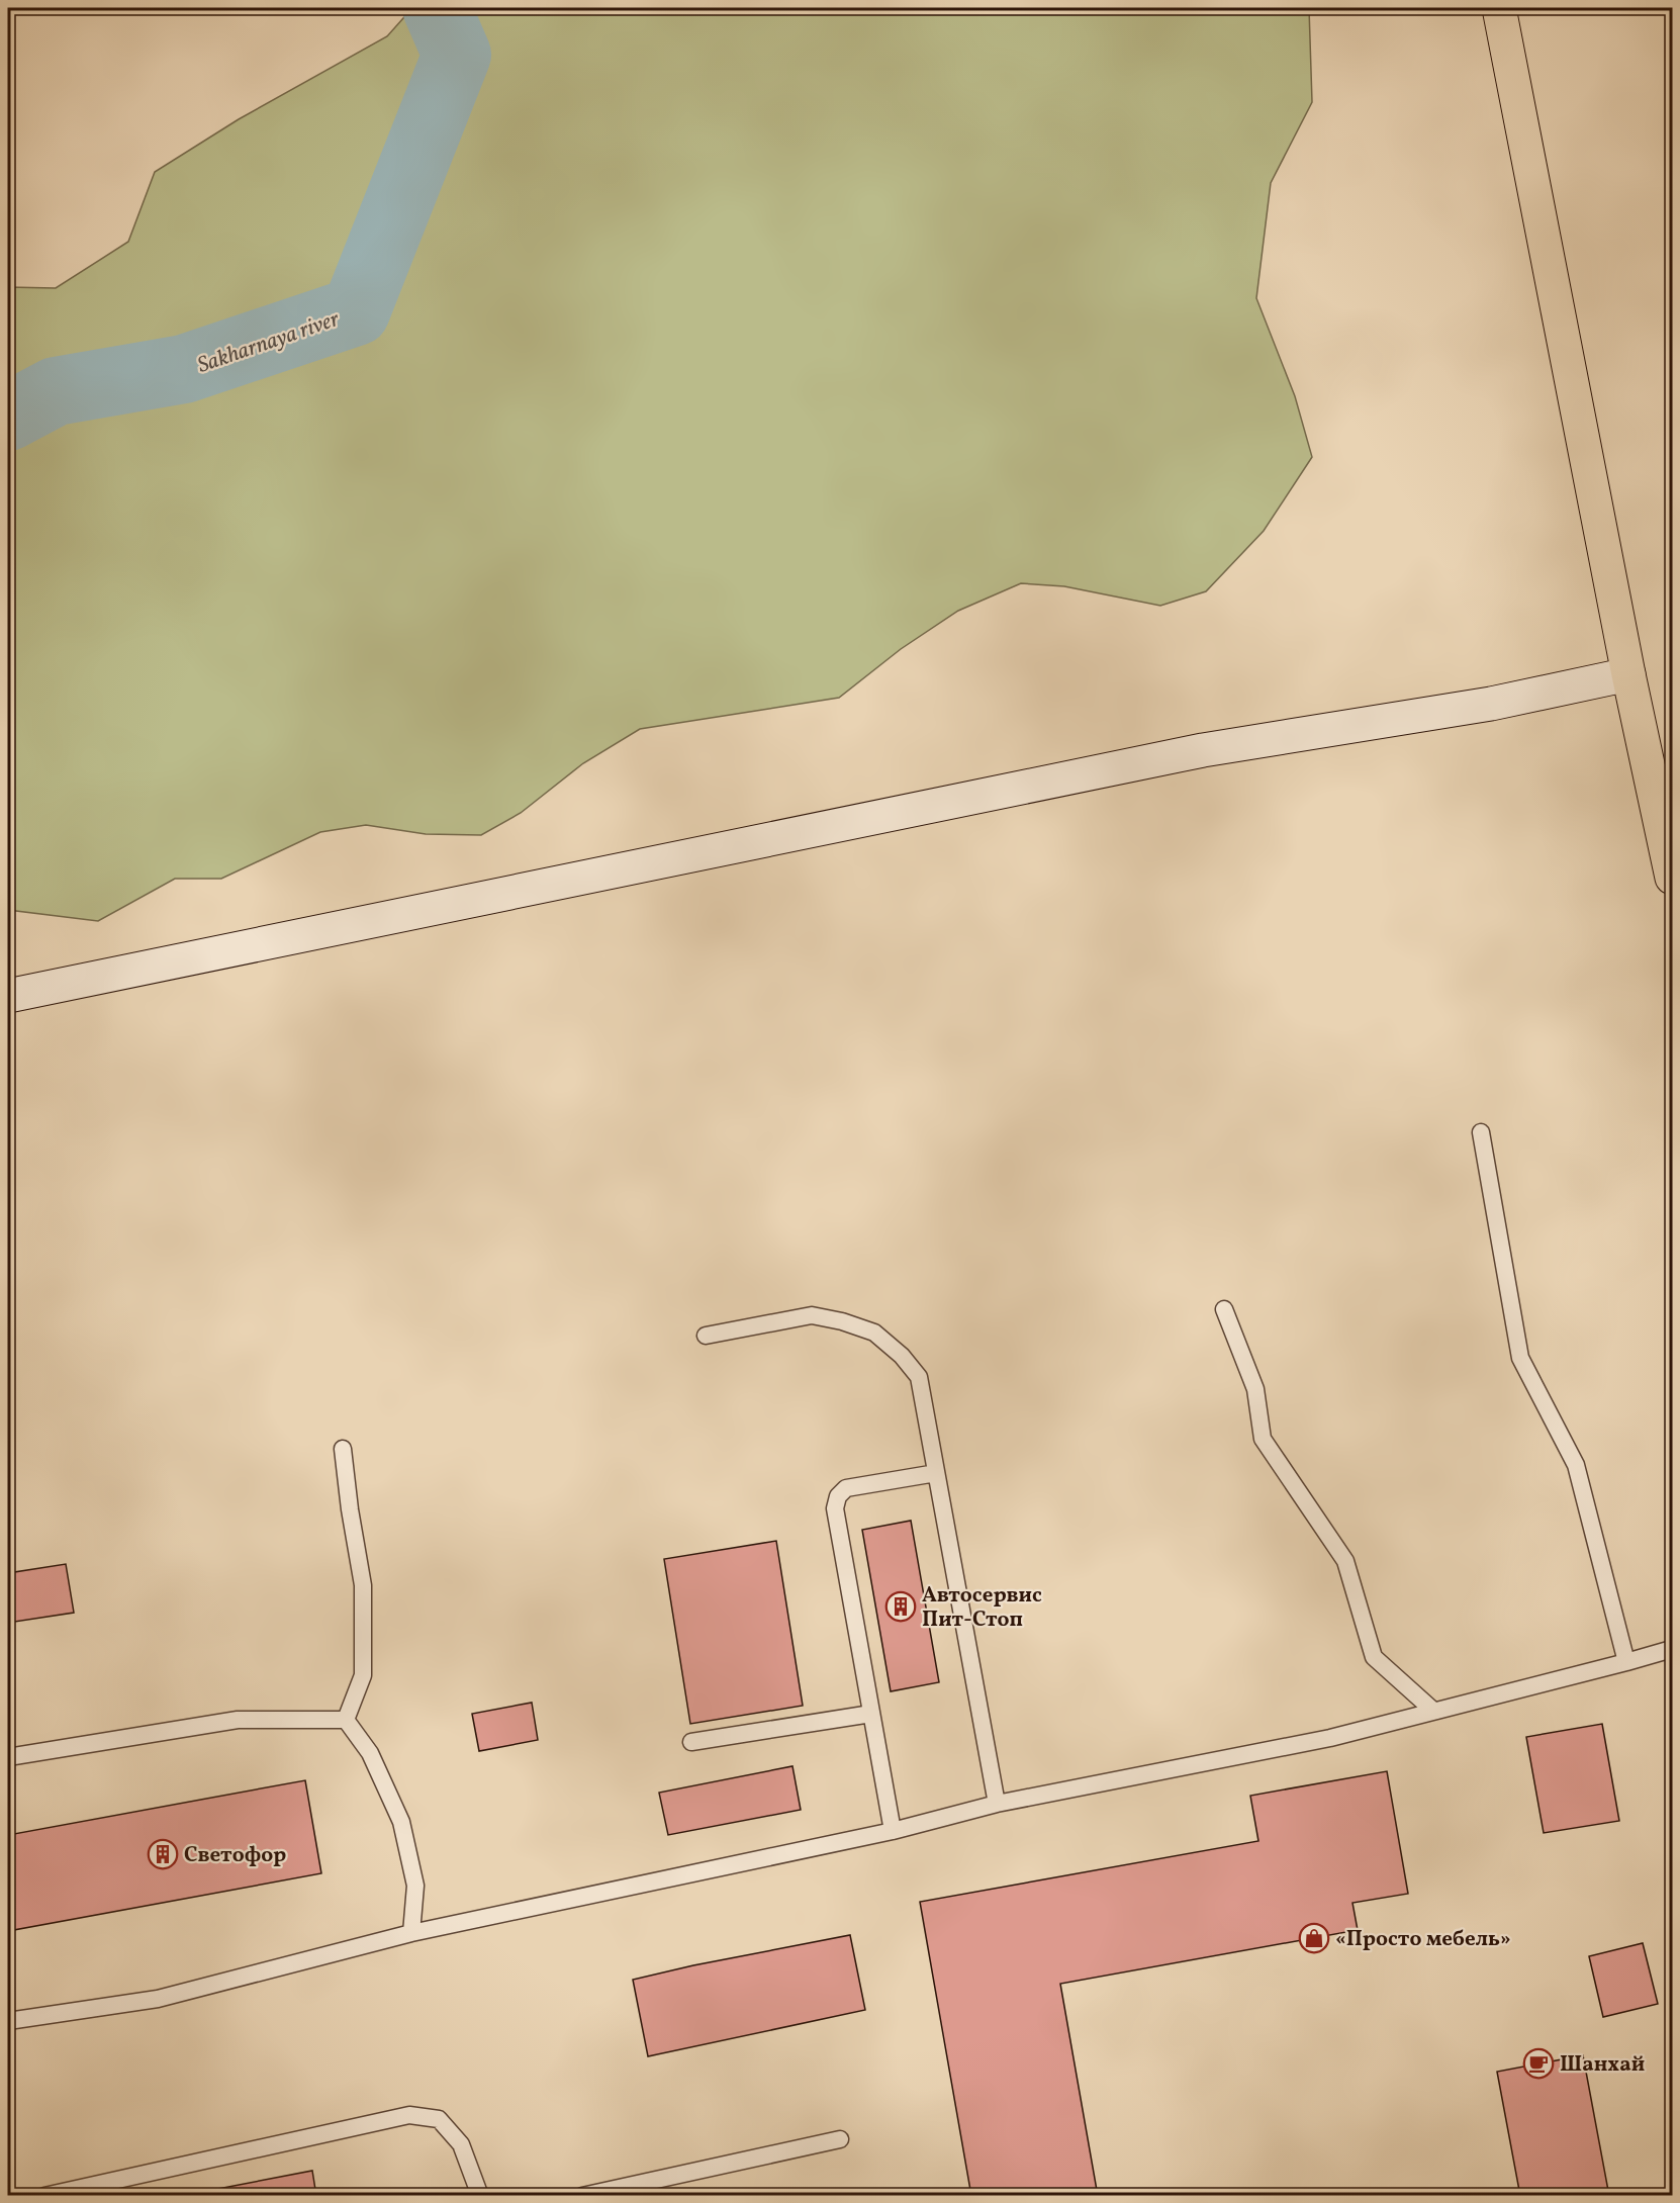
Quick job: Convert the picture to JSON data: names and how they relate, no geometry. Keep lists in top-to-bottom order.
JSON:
{
  "water": ["Sakharnaya river"],
  "places": {
    "building": ["Автосервис Пит-Стоп", "Светофор"],
    "shop": ["«Просто мебель»"],
    "cafe": ["Шанхай"]
  }
}
